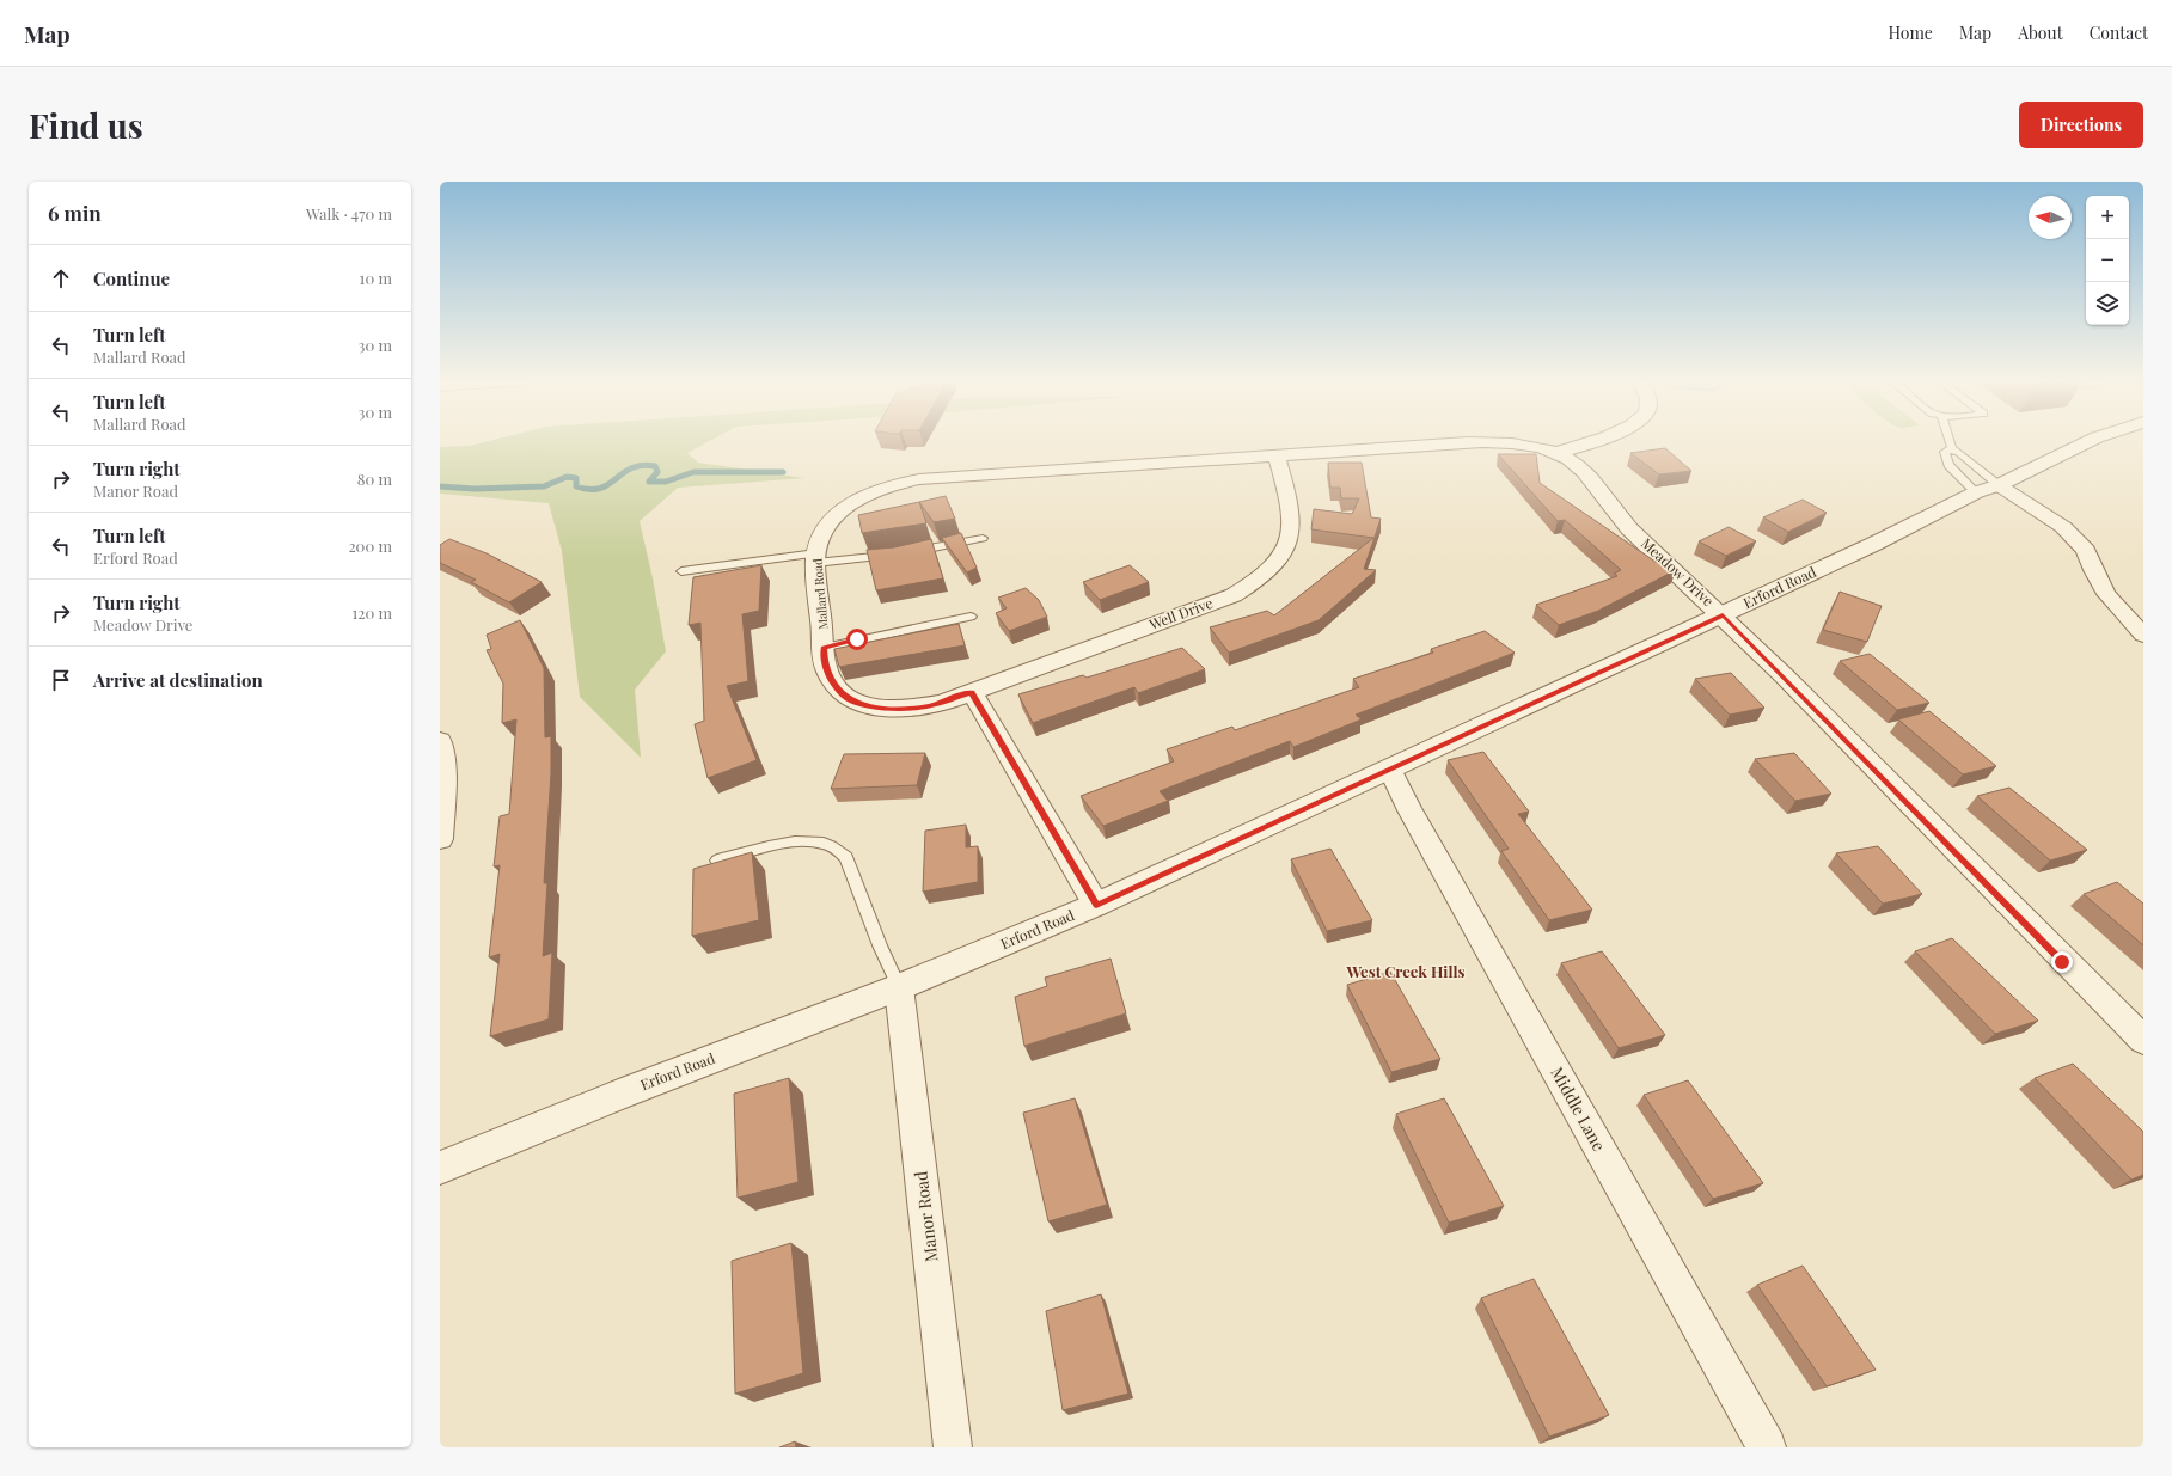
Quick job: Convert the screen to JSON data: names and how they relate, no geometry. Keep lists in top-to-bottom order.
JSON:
{
  "streets": {
    "street": [
      "Meadow Drive",
      "Erford Road",
      "Mallard Road",
      "Well Drive",
      "Middle Lane",
      "Manor Road"
    ]
  },
  "crossings": [
    ["Meadow Drive", "Erford Road"],
    ["Meadow Drive", "Mallard Road"],
    ["Erford Road", "Middle Lane"],
    ["Erford Road", "Manor Road"],
    ["Mallard Road", "Well Drive"]
  ],
  "districts": ["West Creek Hills"],
  "north": "left",
  "page": {
    "header": "Map",
    "nav": [
      "Home",
      "Map",
      "About",
      "Contact"
    ],
    "buttons": "Directions",
    "title": "Find us",
    "heading": ["6 min", "Walk · 470 m"],
    "map_buttons": ["+", "−"],
    "list": [
      ["Continue", "10 m"],
      ["Turn left", "Mallard Road", "30 m"],
      ["Turn left", "Mallard Road", "30 m"],
      ["Turn right", "Manor Road", "80 m"],
      ["Turn left", "Erford Road", "200 m"],
      ["Turn right", "Meadow Drive", "120 m"],
      "Arrive at destination"
    ]
  }
}
